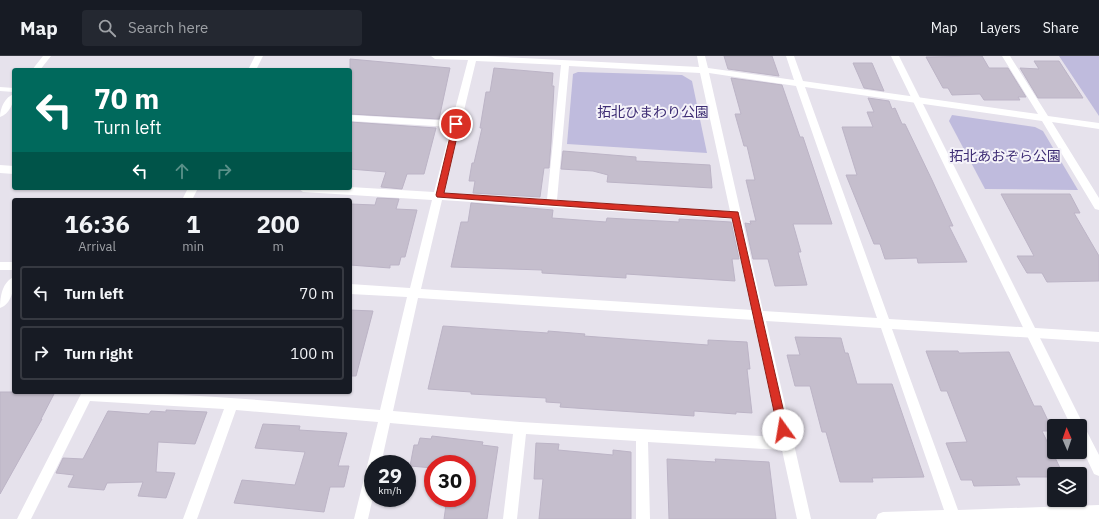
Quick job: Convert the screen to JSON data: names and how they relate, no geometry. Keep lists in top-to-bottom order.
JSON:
{
  "parks": ["拓北ひまわり公園", "拓北あおぞら公園"],
  "north": "top",
  "page": {
    "header": "Map",
    "search": "Search here",
    "nav": ["Map", "Layers", "Share"],
    "turn": ["70 m", "Turn left"],
    "eta": [
      "16:36",
      "Arrival",
      "1",
      "min",
      "200",
      "m"
    ],
    "list": [
      {
        "name": "Turn left",
        "value": "70 m"
      },
      {
        "name": "Turn right",
        "value": "100 m"
      }
    ],
    "speed": "29 km/h",
    "limit": "30"
  }
}
